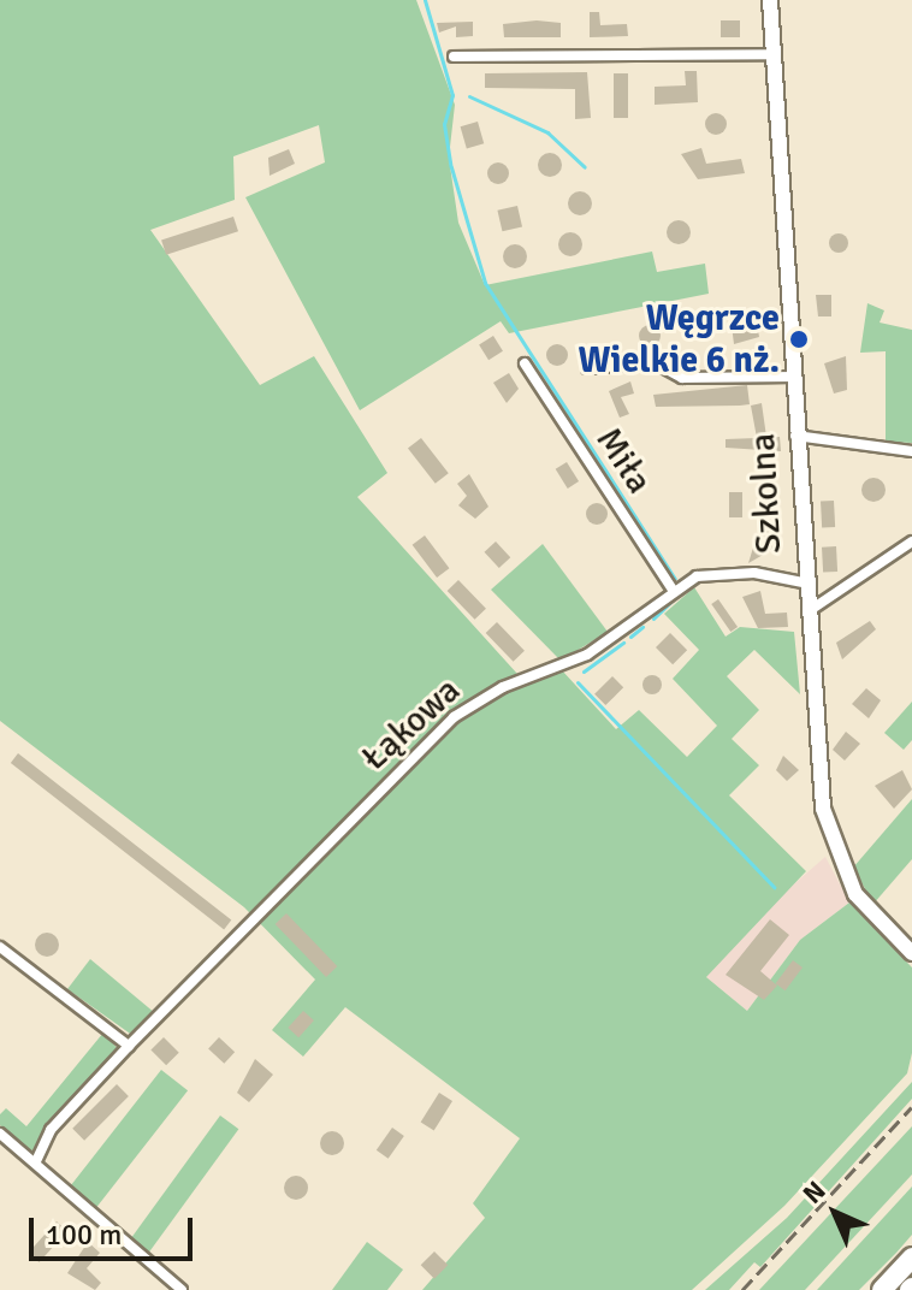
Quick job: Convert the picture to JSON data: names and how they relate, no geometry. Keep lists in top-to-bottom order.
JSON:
{
  "streets": {
    "street": ["Miła", "Szkolna", "Łąkowa"]
  },
  "crossings": [
    ["Miła", "Łąkowa"],
    ["Szkolna", "Łąkowa"]
  ],
  "places": ["Węgrzce Wielkie 6 nż."],
  "scale_bar": "100 m",
  "north": "top left"
}
